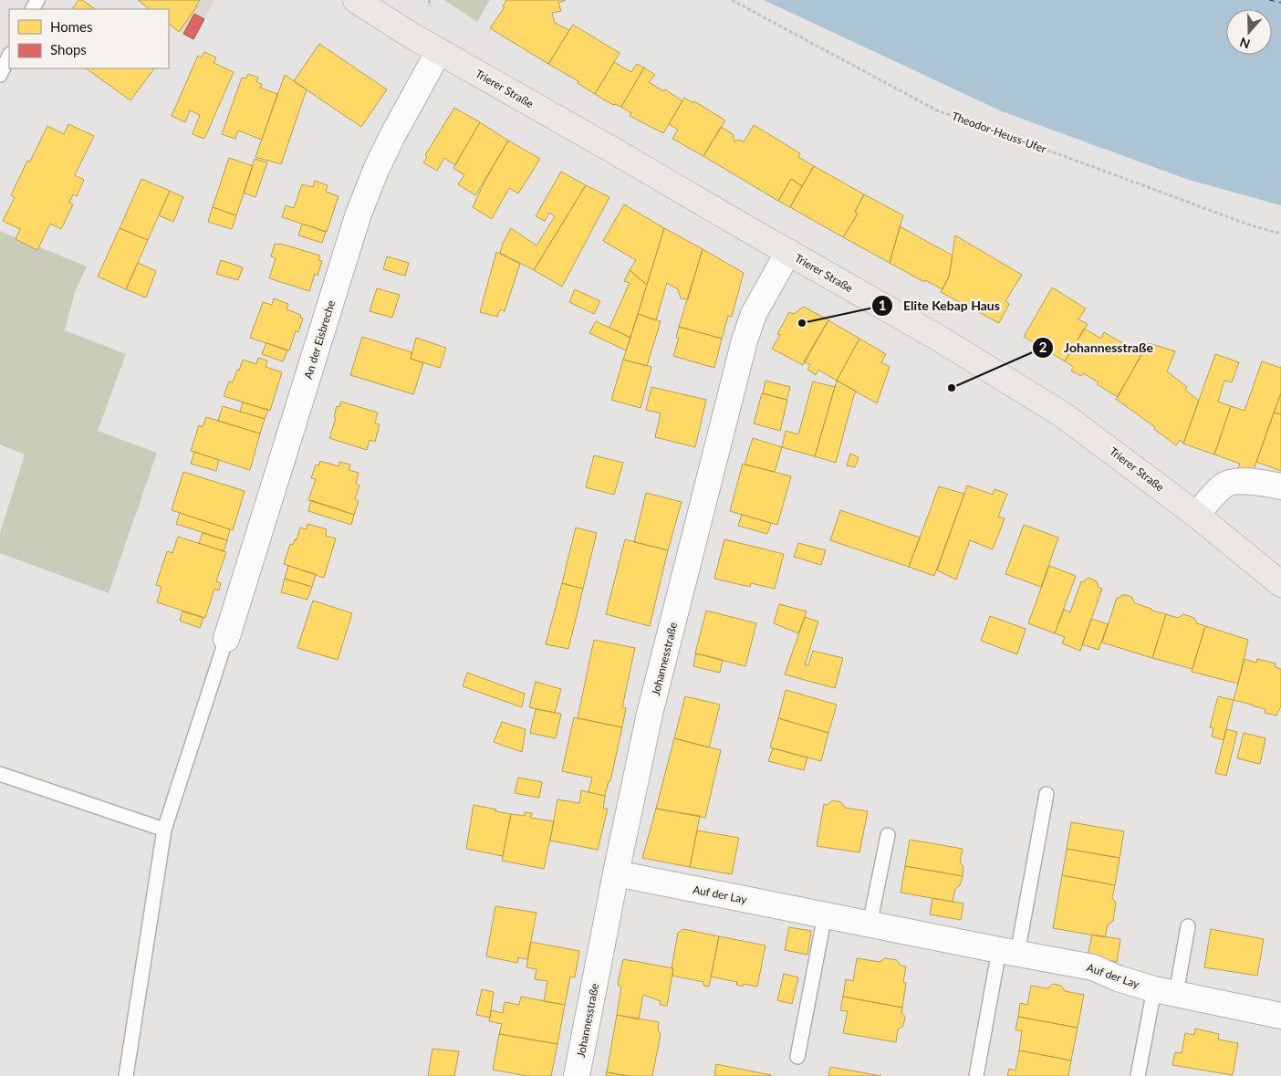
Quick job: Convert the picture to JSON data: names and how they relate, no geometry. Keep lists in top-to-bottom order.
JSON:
{
  "streets": {
    "main road": ["Trierer Straße"],
    "street": ["An der Eisbreche", "Johannesstraße", "Auf der Lay"],
    "path": ["Theodor-Heuss-Ufer"]
  },
  "crossings": [
    ["Trierer Straße", "An der Eisbreche"],
    ["Trierer Straße", "Johannesstraße"],
    ["Johannesstraße", "Auf der Lay"]
  ],
  "places": ["Elite Kebap Haus", "Johannesstraße"],
  "legend": ["Homes", "Shops"],
  "north": "bottom"
}
